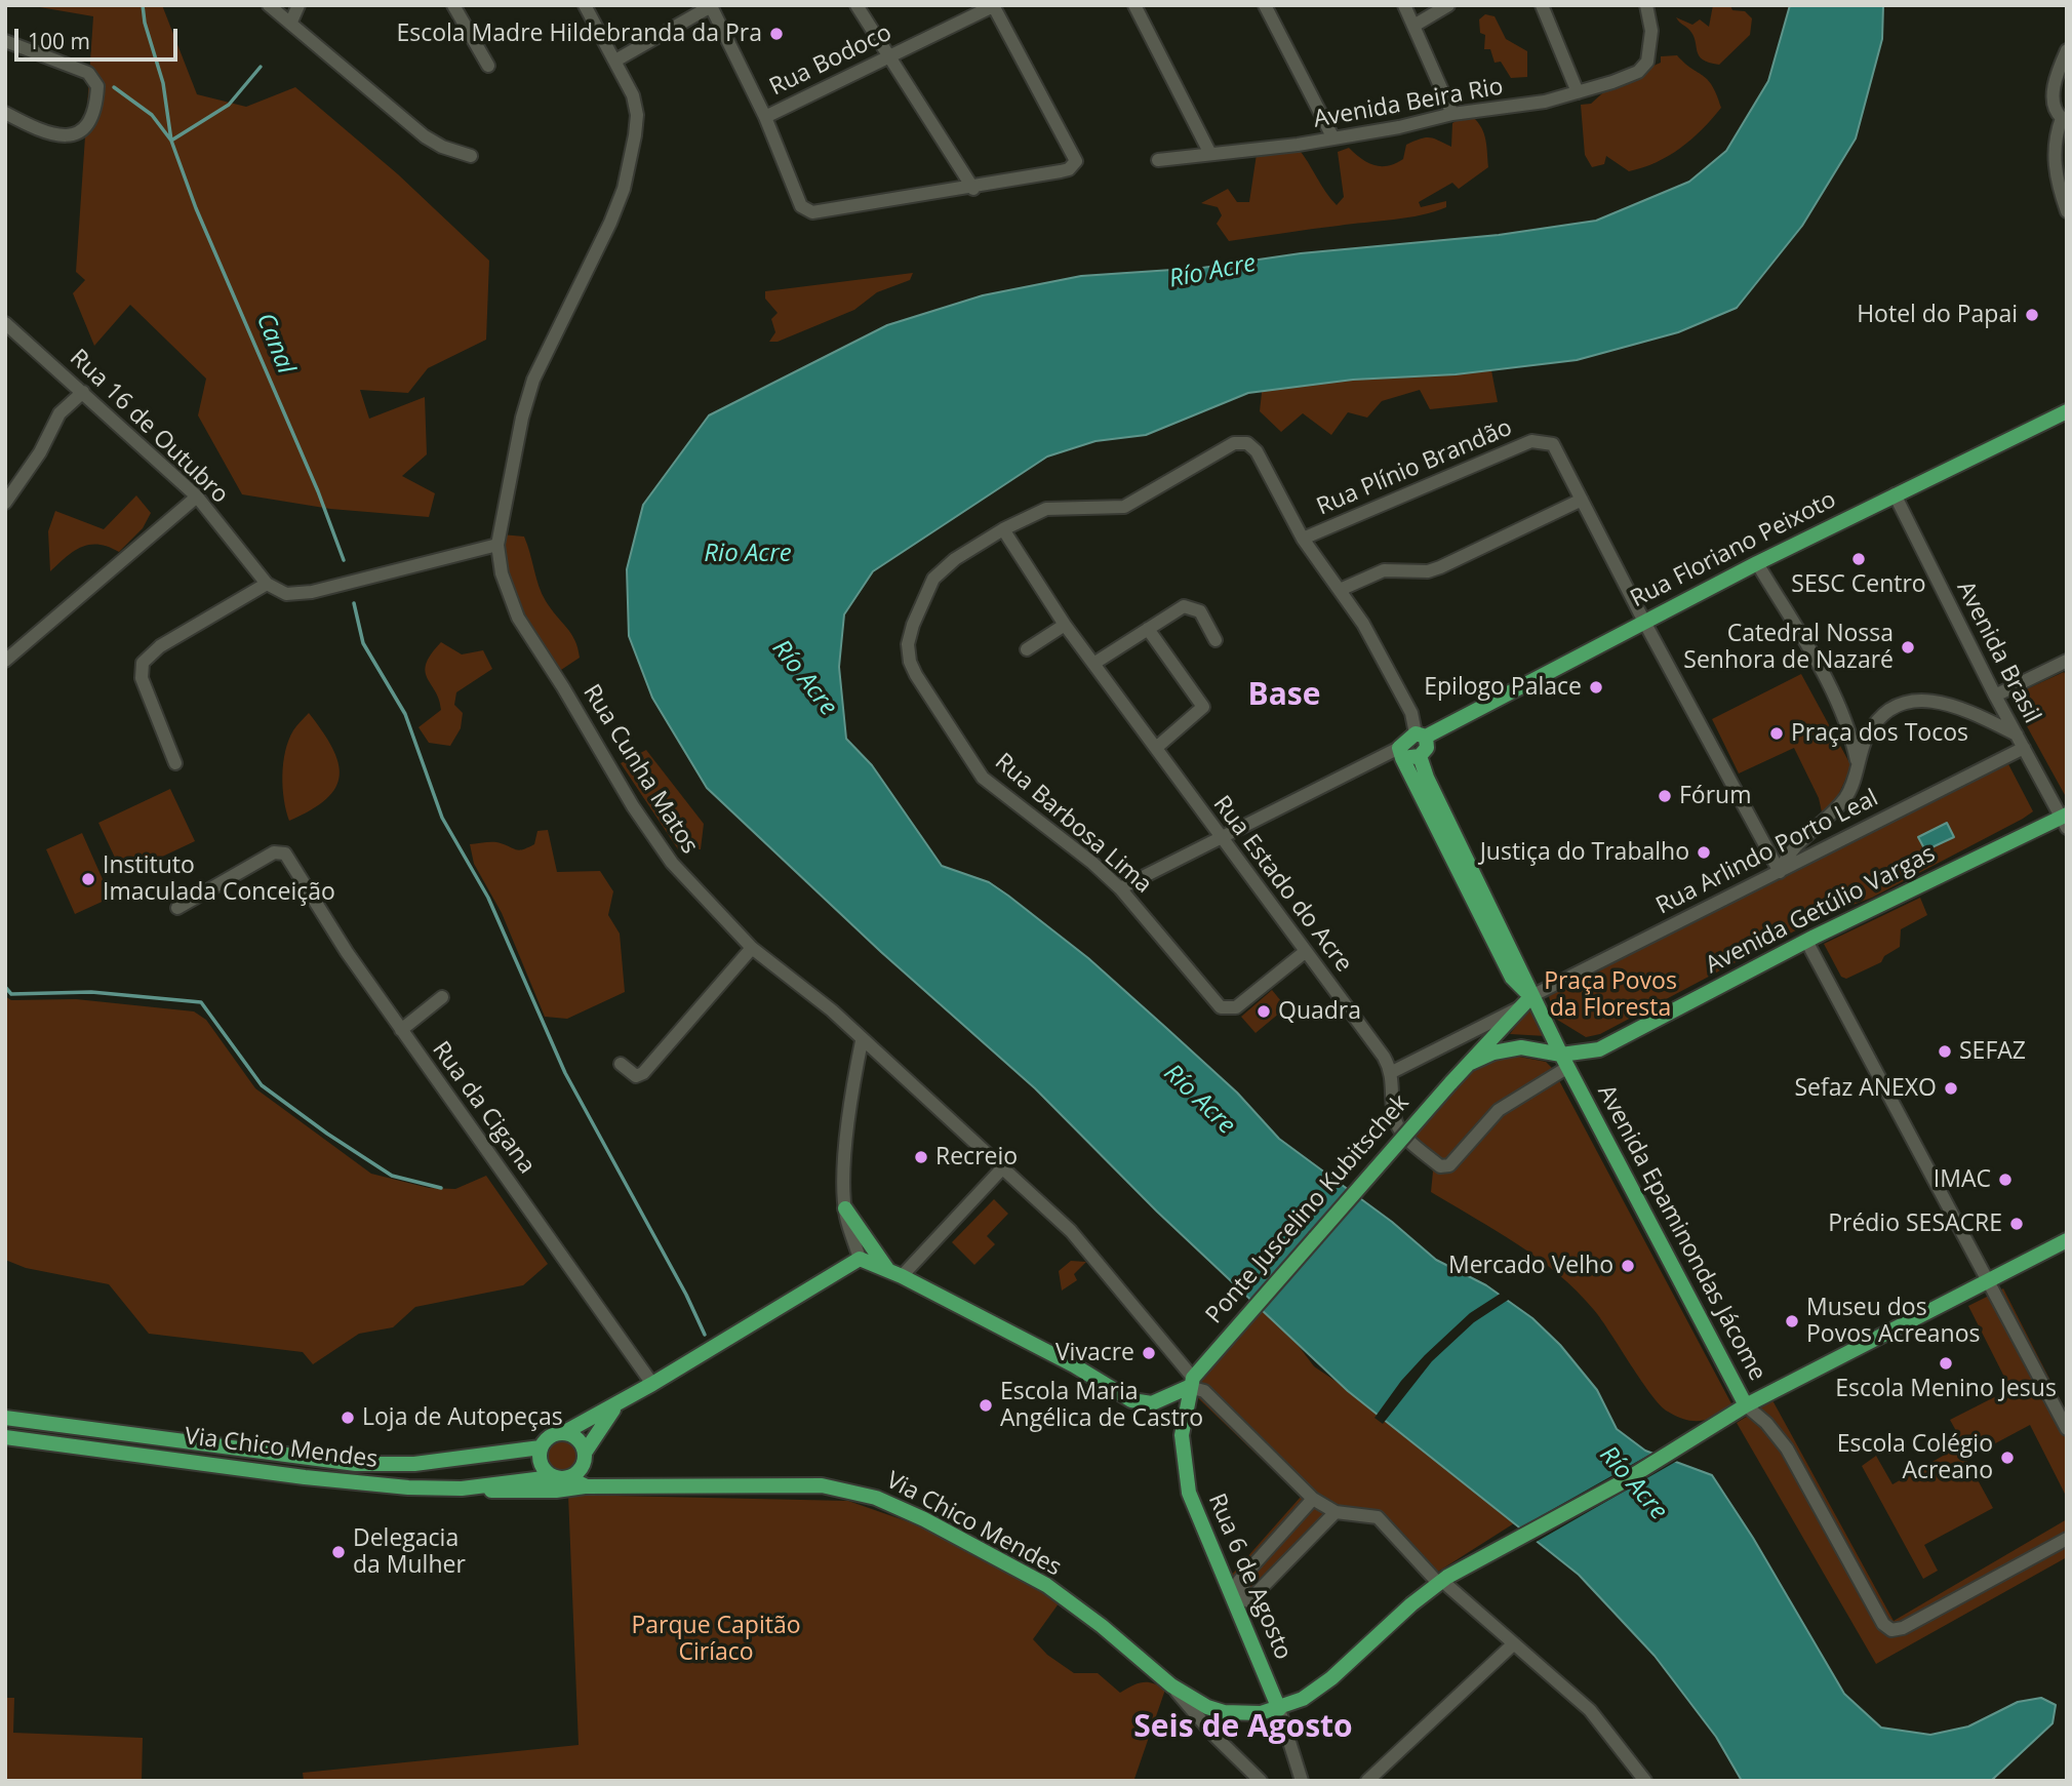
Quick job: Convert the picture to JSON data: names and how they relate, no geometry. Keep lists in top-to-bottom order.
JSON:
{
  "streets": {
    "main road": [
      "Rua Floriano Peixoto",
      "Avenida Getúlio Vargas",
      "Ponte Juscelino Kubitschek",
      "Avenida Epaminondas Jácome",
      "Via Chico Mendes",
      "Rua 6 de Agosto"
    ],
    "street": [
      "Rua Bodoco",
      "Avenida Beira Rio",
      "Rua 16 de Outubro",
      "Rua Plínio Brandão",
      "Avenida Brasil",
      "Rua Cunha Matos",
      "Rua Barbosa Lima",
      "Rua Arlindo Porto Leal",
      "Rua Estado do Acre",
      "Rua da Cigana"
    ]
  },
  "crossings": [
    ["Rua Plínio Brandão", "Rua Barbosa Lima"],
    ["Rua Floriano Peixoto", "Avenida Brasil"],
    ["Rua Floriano Peixoto", "Rua Barbosa Lima"],
    ["Rua Floriano Peixoto", "Rua Estado do Acre"],
    ["Rua Floriano Peixoto", "Avenida Epaminondas Jácome"],
    ["Avenida Brasil", "Rua Arlindo Porto Leal"],
    ["Avenida Brasil", "Avenida Getúlio Vargas"],
    ["Rua Cunha Matos", "Ponte Juscelino Kubitschek"],
    ["Rua Cunha Matos", "Rua 6 de Agosto"],
    ["Rua Barbosa Lima", "Rua Estado do Acre"],
    ["Rua Arlindo Porto Leal", "Avenida Getúlio Vargas"],
    ["Rua Arlindo Porto Leal", "Avenida Epaminondas Jácome"],
    ["Avenida Getúlio Vargas", "Ponte Juscelino Kubitschek"],
    ["Avenida Getúlio Vargas", "Avenida Epaminondas Jácome"],
    ["Ponte Juscelino Kubitschek", "Rua 6 de Agosto"],
    ["Via Chico Mendes", "Rua 6 de Agosto"]
  ],
  "districts": ["Base", "Seis de Agosto"],
  "water": ["Río Acre", "Canal", "Rio Acre"],
  "parks": ["Praça Povos da Floresta", "Parque Capitão Ciríaco"],
  "places": [
    "Escola Madre Hildebranda da Pra",
    "Hotel do Papai",
    "SESC Centro",
    "Catedral Nossa Senhora de Nazaré",
    "Epilogo Palace",
    "Praça dos Tocos",
    "Fórum",
    "Justiça do Trabalho",
    "Instituto Imaculada Conceição",
    "Quadra",
    "SEFAZ",
    "Sefaz ANEXO",
    "Recreio",
    "IMAC",
    "Prédio SESACRE",
    "Mercado Velho",
    "Museu dos Povos Acreanos",
    "Vivacre",
    "Escola Menino Jesus",
    "Escola Maria Angélica de Castro",
    "Loja de Autopeças",
    "Escola Colégio Acreano",
    "Delegacia da Mulher"
  ],
  "scale_bar": "100 m"
}
